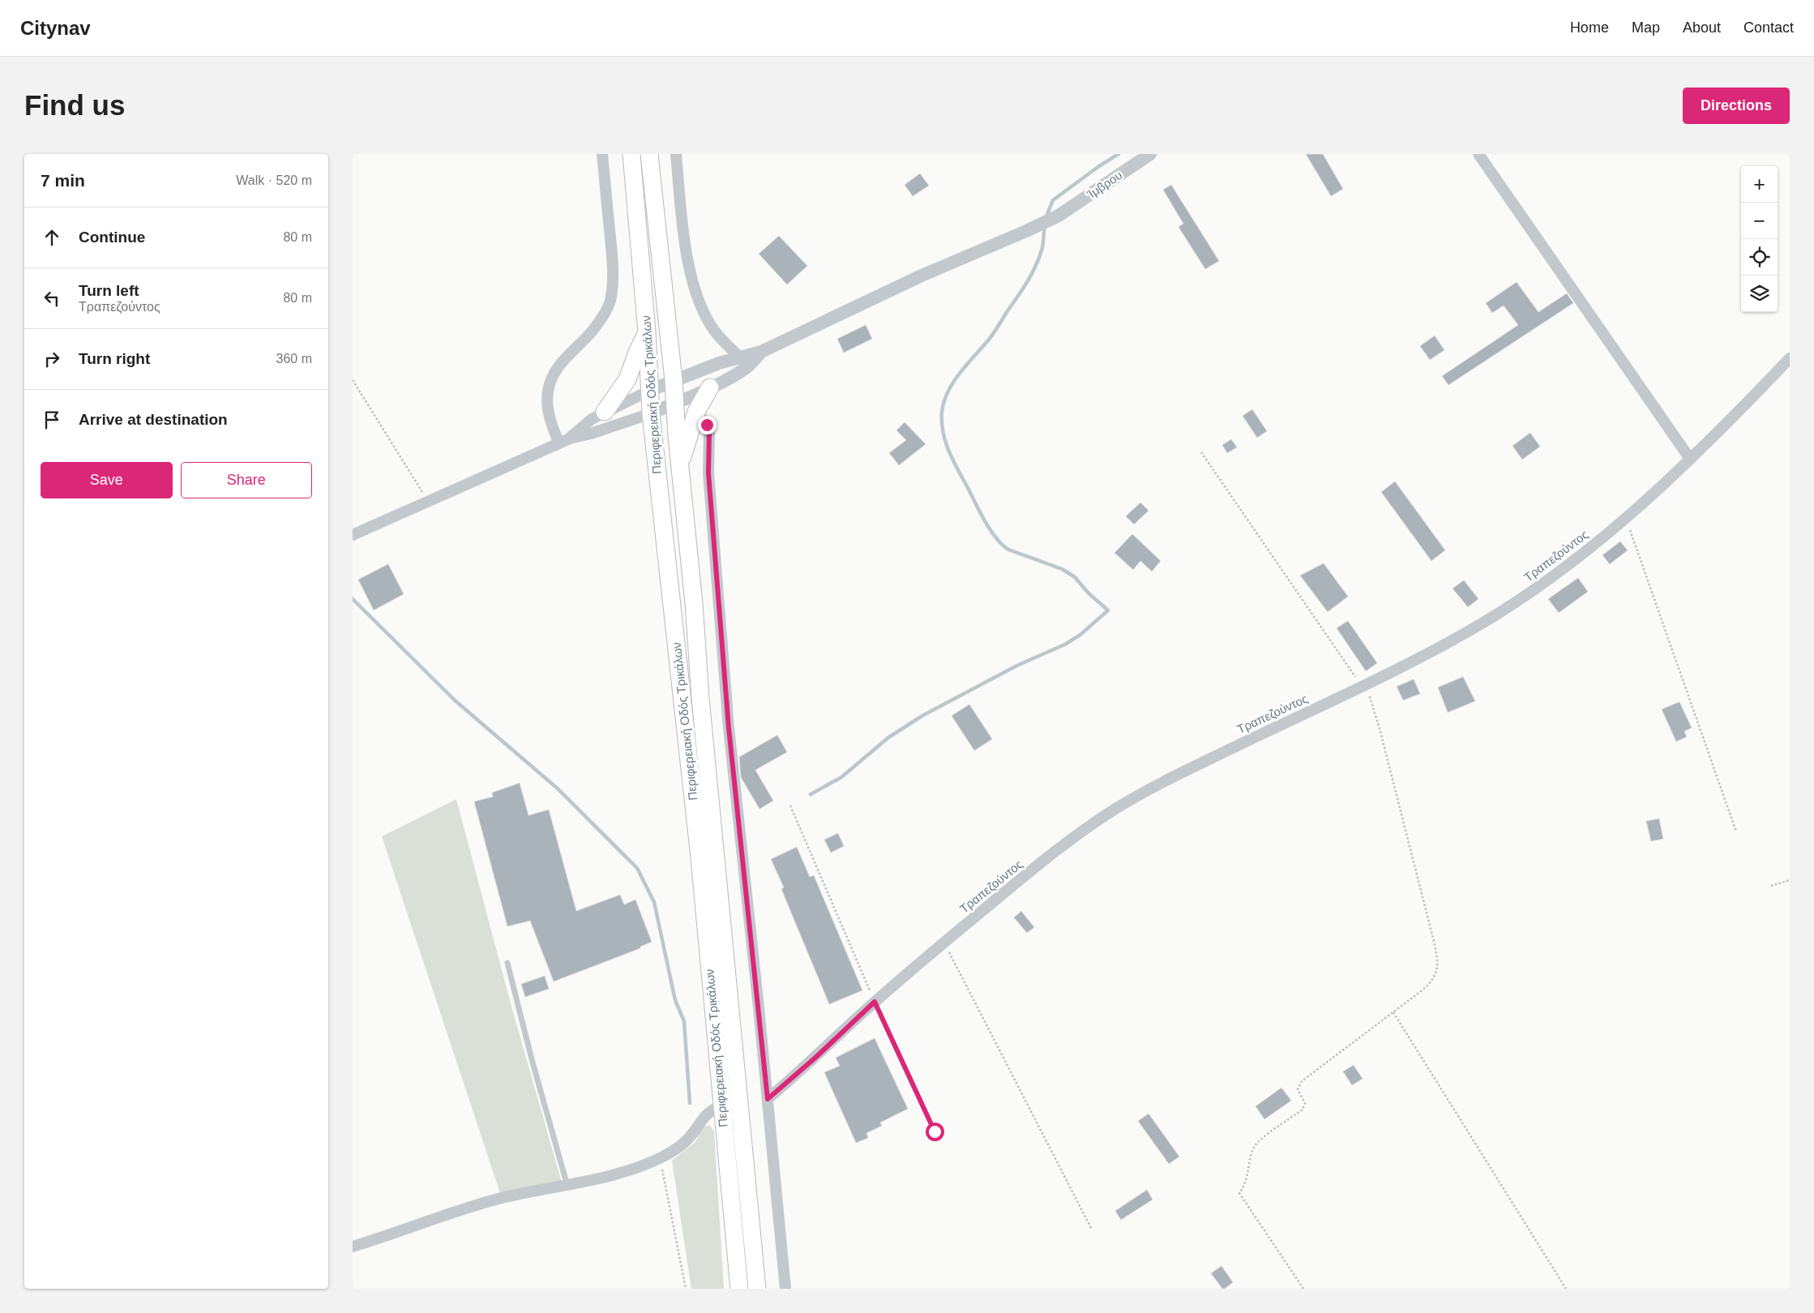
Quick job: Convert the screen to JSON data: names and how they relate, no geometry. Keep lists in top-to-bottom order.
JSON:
{
  "streets": {
    "main road": ["Περιφερειακή Οδός Τρικάλων"],
    "street": ["Ίμβρου", "Τραπεζούντος"]
  },
  "page": {
    "header": "Citynav",
    "nav": [
      "Home",
      "Map",
      "About",
      "Contact"
    ],
    "buttons": [
      "Directions",
      ["Save", "Share"]
    ],
    "title": "Find us",
    "heading": ["7 min", "Walk · 520 m"],
    "map_buttons": ["+", "−"],
    "list": [
      ["Continue", "80 m"],
      ["Turn left", "Τραπεζούντος", "80 m"],
      ["Turn right", "360 m"],
      "Arrive at destination"
    ]
  }
}
